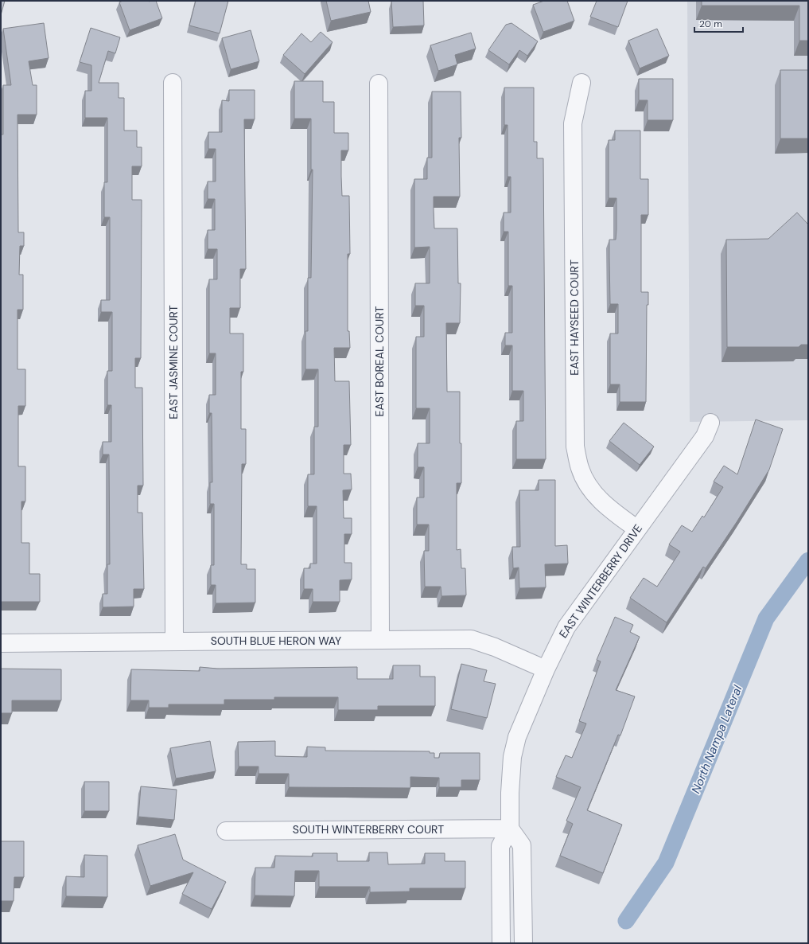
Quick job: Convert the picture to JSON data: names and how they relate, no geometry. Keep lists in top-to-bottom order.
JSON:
{
  "streets": {
    "street": [
      "EAST HAYSEED COURT",
      "EAST BOREAL COURT",
      "EAST JASMINE COURT",
      "EAST WINTERBERRY DRIVE",
      "SOUTH BLUE HERON WAY",
      "SOUTH WINTERBERRY COURT"
    ]
  },
  "crossings": [
    ["EAST HAYSEED COURT", "EAST WINTERBERRY DRIVE"],
    ["EAST BOREAL COURT", "SOUTH BLUE HERON WAY"],
    ["EAST JASMINE COURT", "SOUTH BLUE HERON WAY"],
    ["EAST WINTERBERRY DRIVE", "SOUTH BLUE HERON WAY"],
    ["EAST WINTERBERRY DRIVE", "SOUTH WINTERBERRY COURT"]
  ],
  "water": ["North Nampa Lateral"],
  "scale_bar": "20 m"
}
